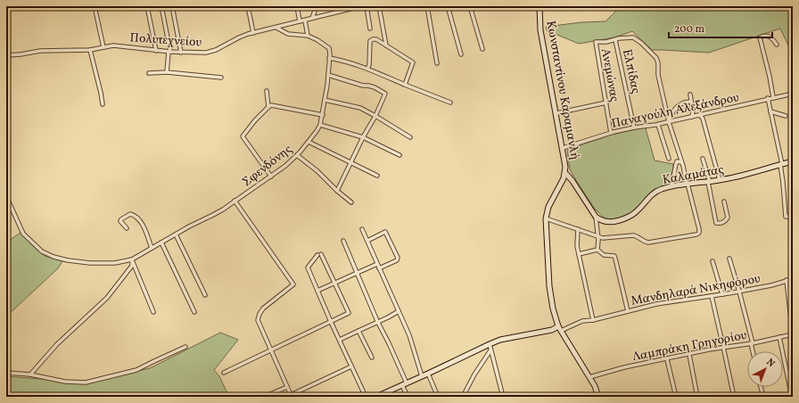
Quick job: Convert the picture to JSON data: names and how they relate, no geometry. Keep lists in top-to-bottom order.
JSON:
{
  "streets": {
    "street": [
      "Πολυτεχνείου",
      "Ελπίδας",
      "Ανεμώνας",
      "Κωνσταντίνου Καραμανλή",
      "Παναγούλη Αλεξάνδρου",
      "Σφενδόνης",
      "Καλαμάτας",
      "Μανδηλαρά Νικηφόρου",
      "Λαμπράκη Γρηγορίου"
    ]
  },
  "crossings": [
    ["Ελπίδας", "Ανεμώνας"],
    ["Ελπίδας", "Παναγούλη Αλεξάνδρου"],
    ["Ανεμώνας", "Παναγούλη Αλεξάνδρου"],
    ["Κωνσταντίνου Καραμανλή", "Παναγούλη Αλεξάνδρου"],
    ["Κωνσταντίνου Καραμανλή", "Μανδηλαρά Νικηφόρου"],
    ["Κωνσταντίνου Καραμανλή", "Λαμπράκη Γρηγορίου"]
  ],
  "scale_bar": "200 m",
  "north": "top right"
}
